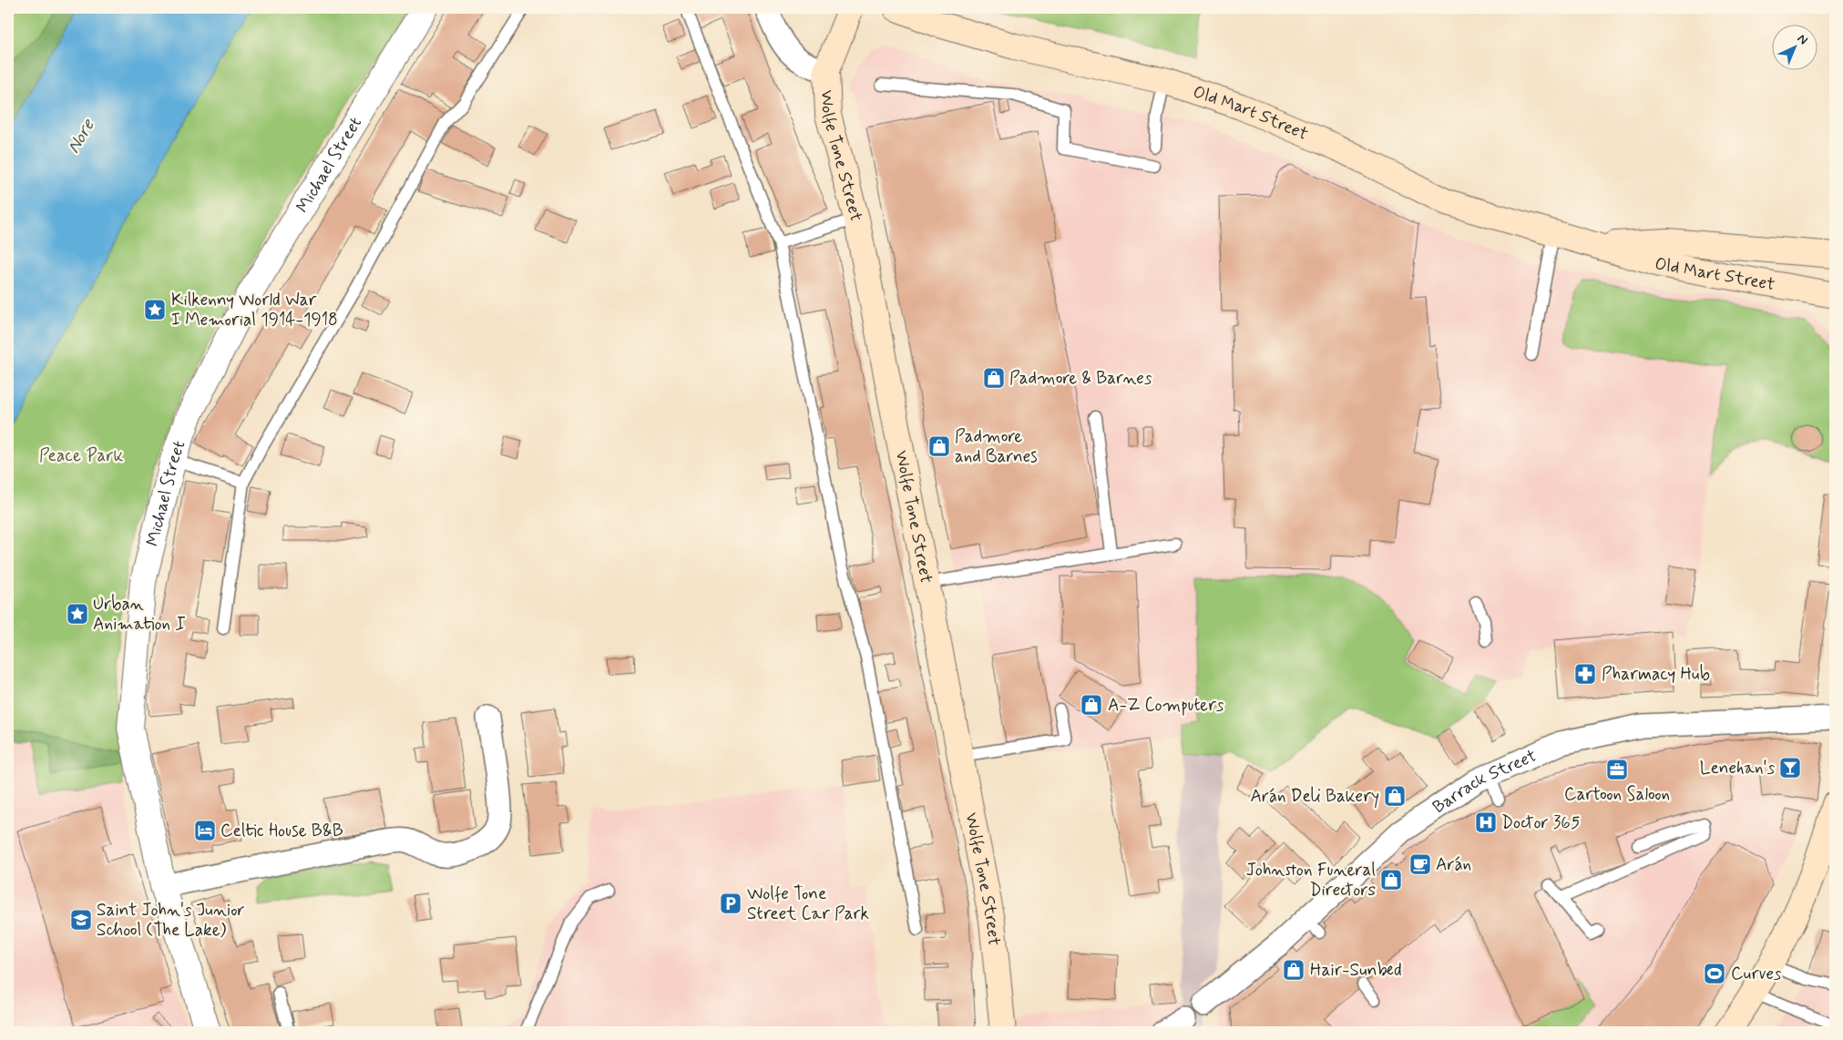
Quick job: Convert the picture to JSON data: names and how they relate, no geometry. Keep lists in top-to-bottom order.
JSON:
{
  "streets": {
    "main road": ["Old Mart Street", "Wolfe Tone Street"],
    "street": ["Michael Street", "Barrack Street"]
  },
  "water": ["Nore"],
  "parks": ["Peace Park"],
  "places": {
    "place": ["Kilkenny World War I Memorial 1914-1918", "Urban Animation I"],
    "shop": [
      "Padmore & Barnes",
      "Padmore and Barnes",
      "A-Z Computers",
      "Arán Deli Bakery",
      "Johnston Funeral Directors",
      "Hair-Sunbed"
    ],
    "pharmacy": ["Pharmacy Hub"],
    "bar": ["Lenehan's"],
    "office": ["Cartoon Saloon"],
    "hospital": ["Doctor 365"],
    "hotel": ["Celtic House B&B"],
    "cafe": ["Arán"],
    "parking": ["Wolfe Tone Street Car Park"],
    "school or university": ["Saint John's Junior School (The Lake)"],
    "sports": ["Curves"]
  },
  "north": "top right"
}
